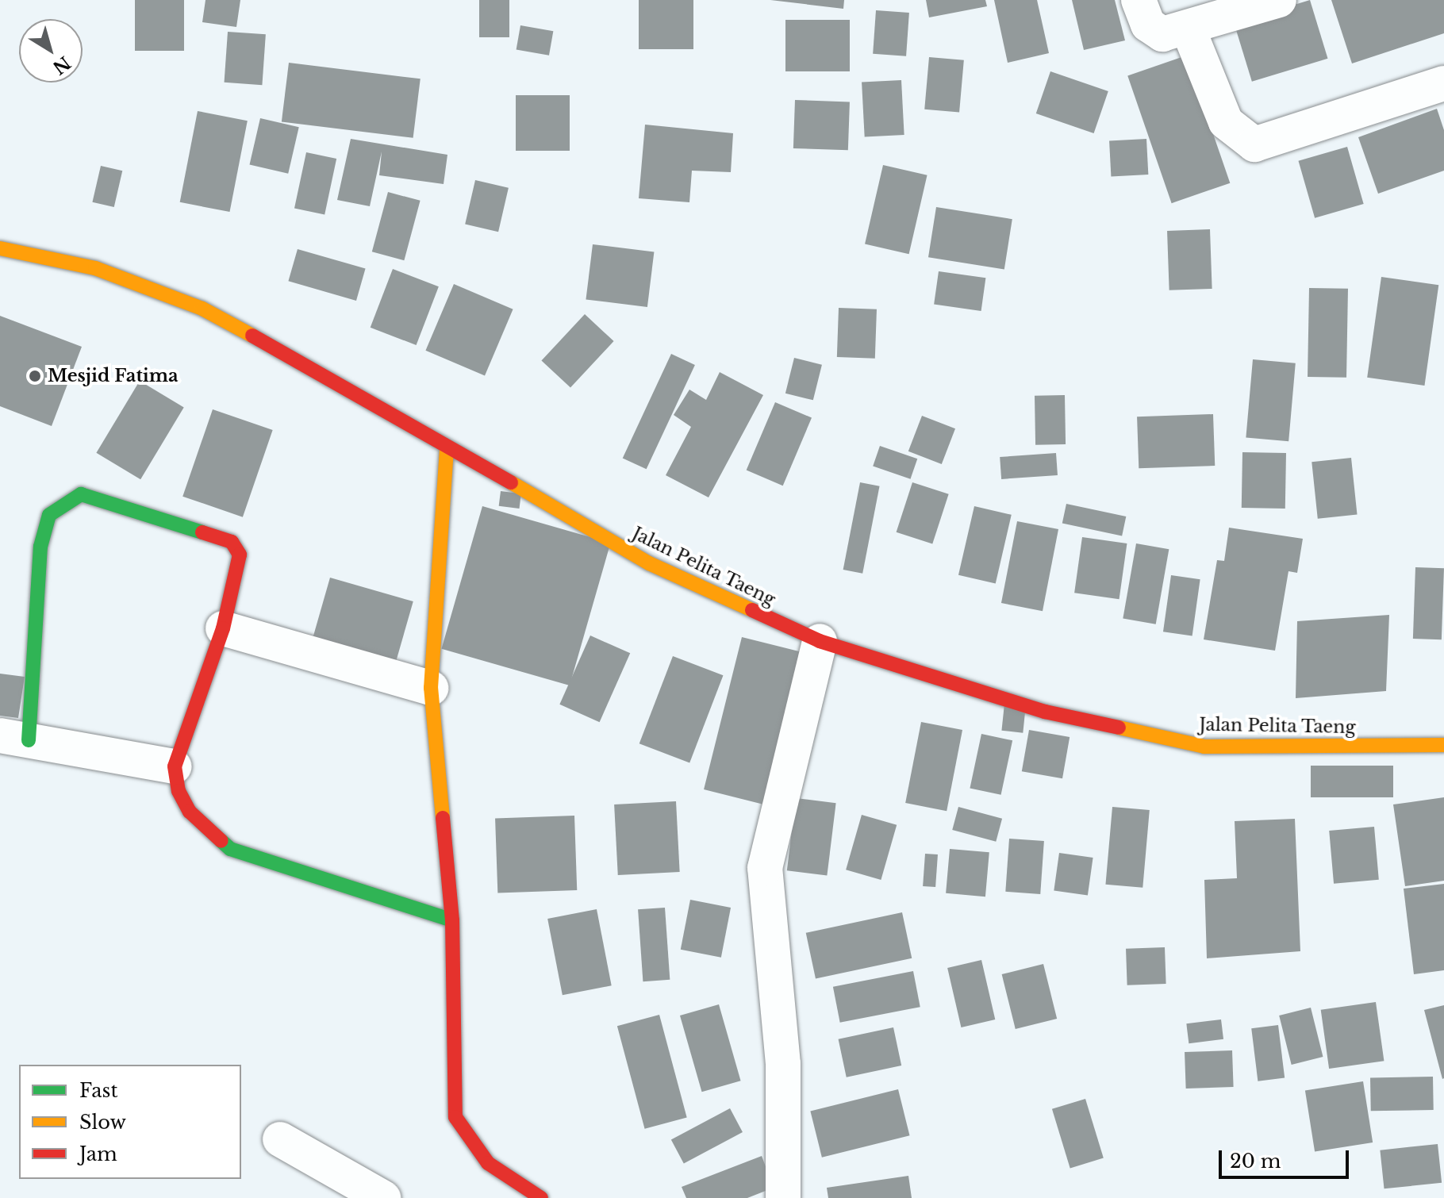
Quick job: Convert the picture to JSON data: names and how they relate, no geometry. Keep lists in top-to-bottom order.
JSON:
{
  "streets": {
    "street": ["Jalan Pelita Taeng"]
  },
  "places": ["Mesjid Fatima"],
  "legend": ["Fast", "Slow", "Jam"],
  "scale_bar": "20 m",
  "north": "bottom right"
}
